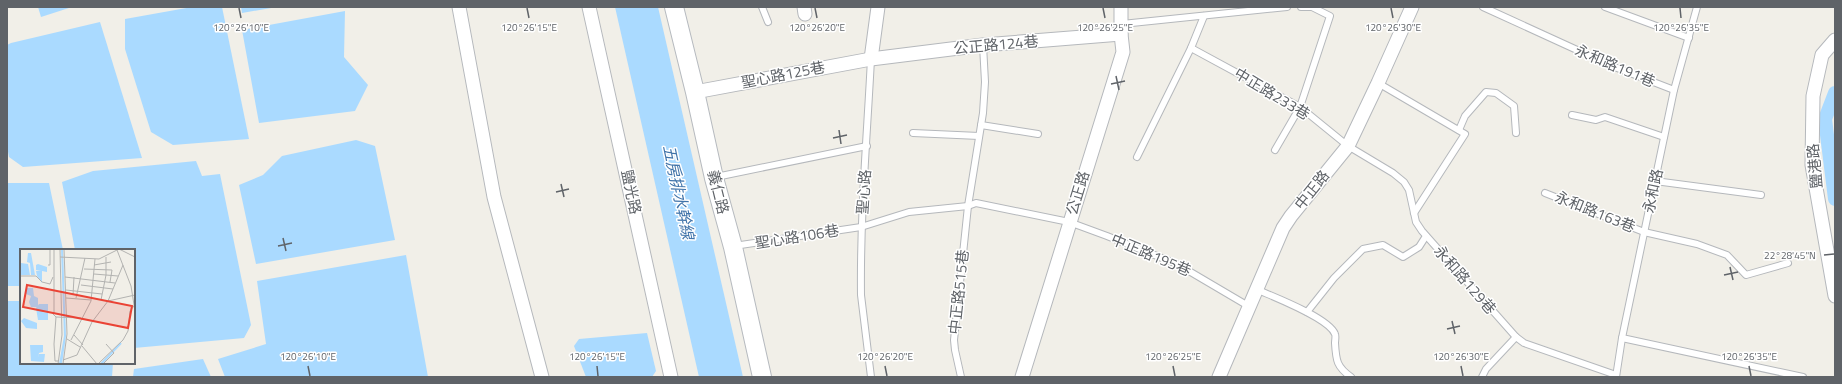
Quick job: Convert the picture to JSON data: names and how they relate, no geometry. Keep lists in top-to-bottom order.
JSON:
{
  "streets": {
    "street": [
      "公正路124巷",
      "聖心路125巷",
      "鹽港路",
      "中正路",
      "鹽光路",
      "義仁路",
      "聖心路",
      "公正路"
    ],
    "lane": [
      "永和路191巷",
      "中正路233巷",
      "永和路",
      "永和路163巷",
      "聖心路106巷",
      "中正路195巷",
      "永和路129巷",
      "中正路515巷"
    ]
  },
  "crossings": [
    ["公正路124巷", "聖心路125巷"],
    ["公正路124巷", "聖心路"],
    ["公正路124巷", "公正路"],
    ["公正路124巷", "中正路515巷"],
    ["永和路191巷", "永和路"],
    ["聖心路125巷", "義仁路"],
    ["聖心路125巷", "聖心路"],
    ["中正路233巷", "中正路"],
    ["中正路233巷", "永和路129巷"],
    ["中正路", "中正路195巷"],
    ["中正路", "永和路129巷"],
    ["永和路", "永和路163巷"],
    ["永和路", "永和路129巷"],
    ["義仁路", "聖心路106巷"],
    ["聖心路", "聖心路106巷"],
    ["公正路", "中正路195巷"],
    ["聖心路106巷", "中正路195巷"],
    ["聖心路106巷", "中正路515巷"],
    ["中正路195巷", "中正路515巷"]
  ],
  "water": ["五房排水幹線"],
  "coordinates": [
    "120°26'10\"E",
    "120°26'15\"E",
    "120°26'20\"E",
    "120°26'25\"E",
    "120°26'30\"E",
    "120°26'35\"E",
    "22°28'45\"N"
  ]
}
